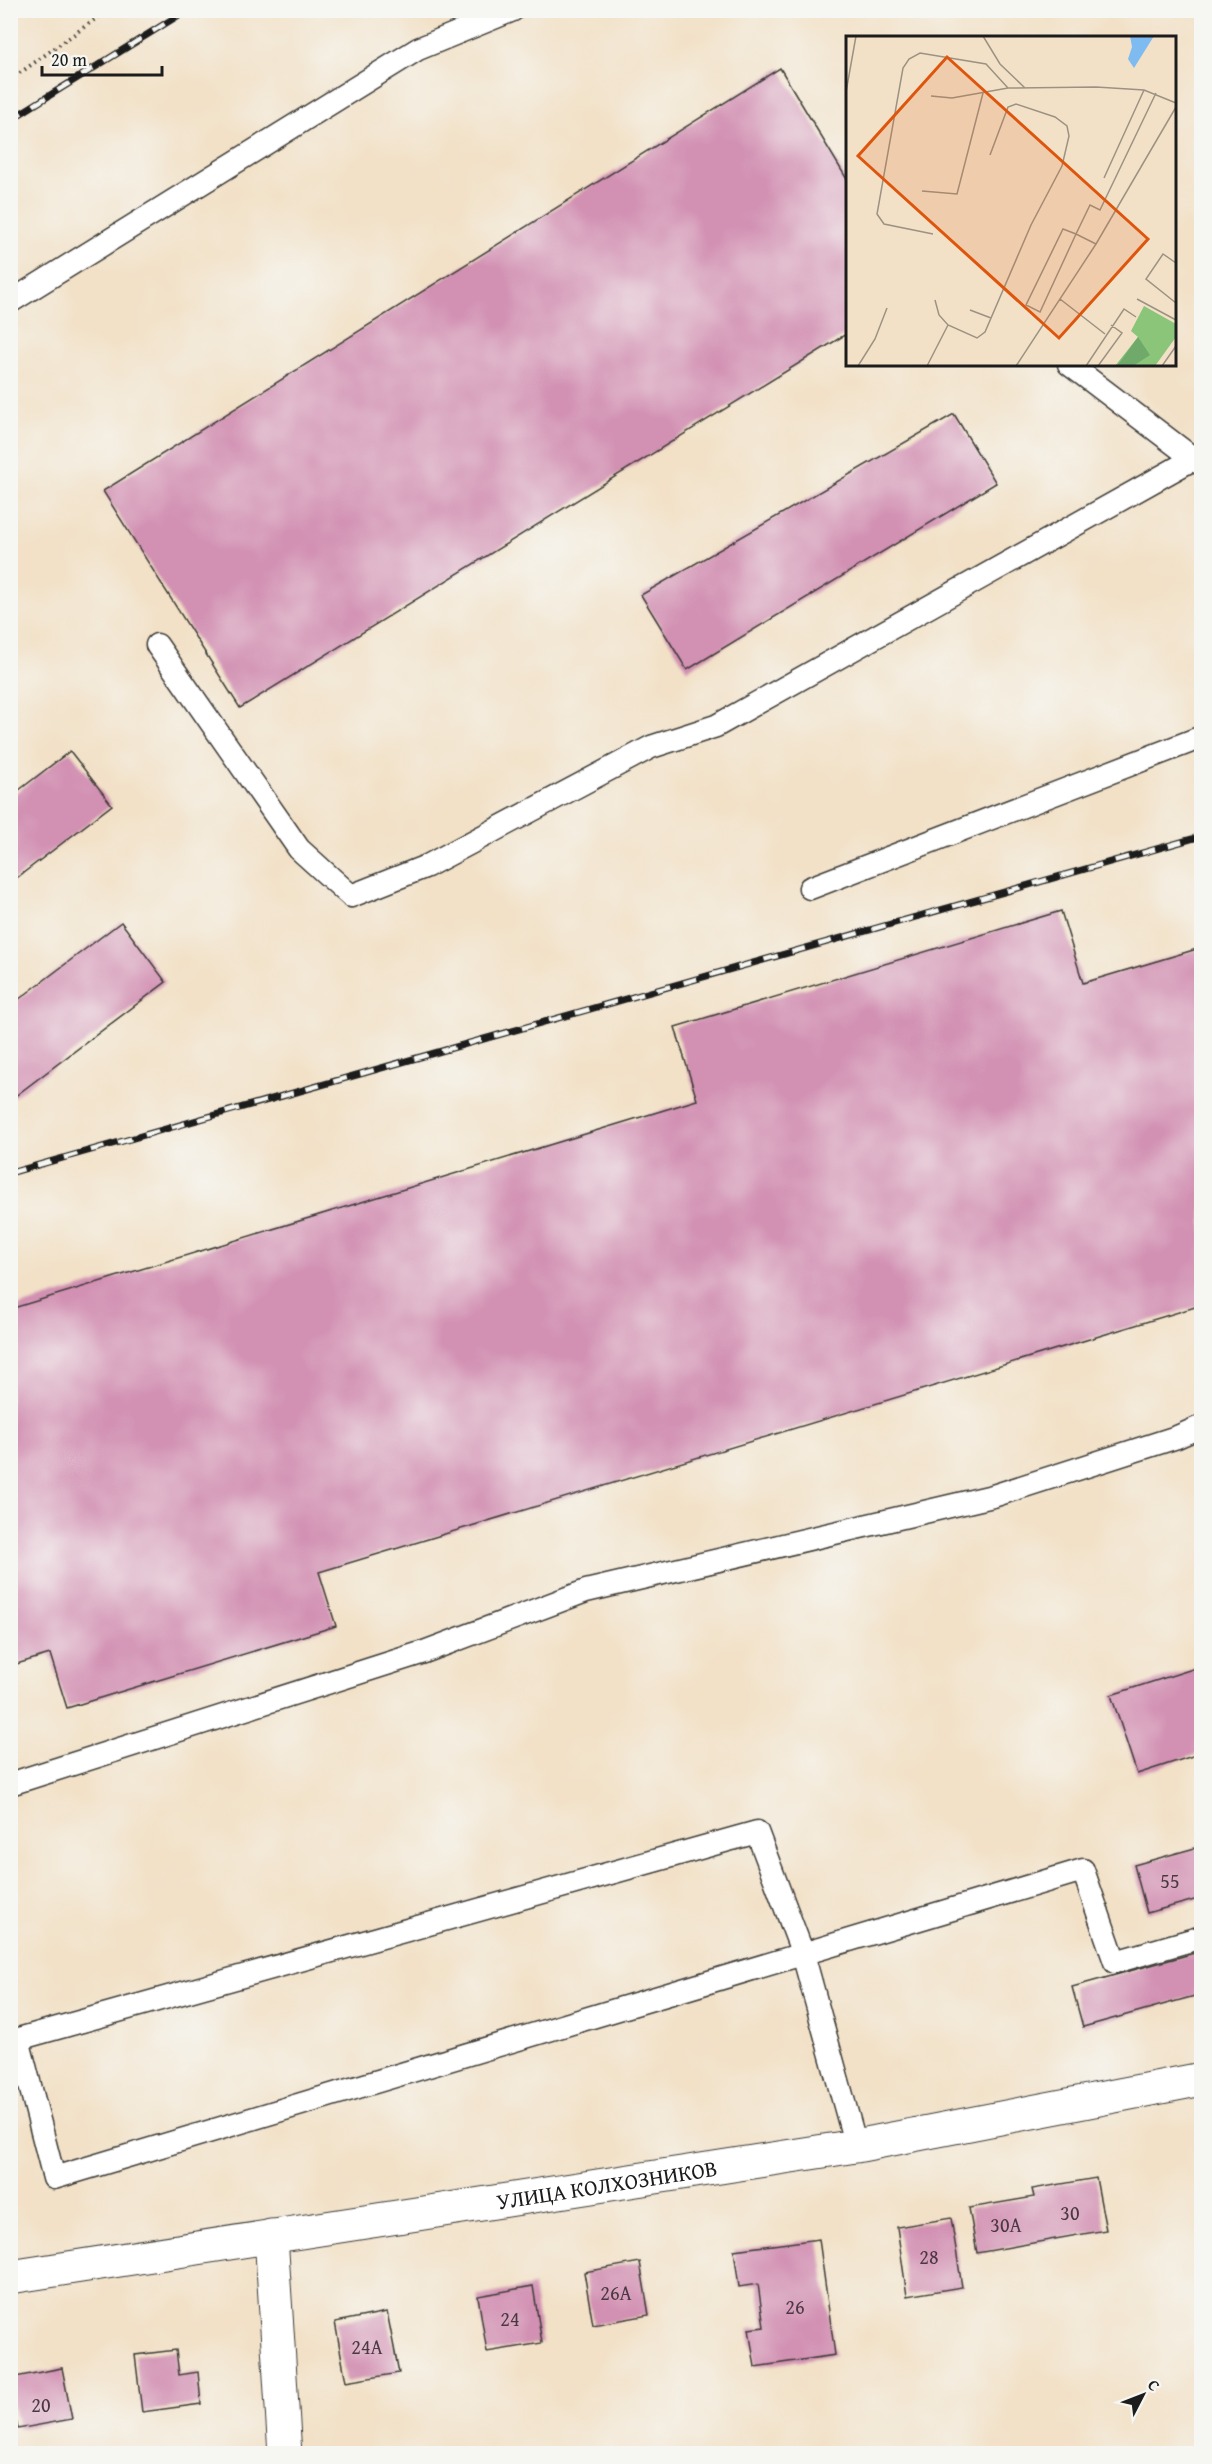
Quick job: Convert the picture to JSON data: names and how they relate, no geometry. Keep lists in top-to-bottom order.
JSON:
{
  "streets": {
    "street": ["УЛИЦА КОЛХОЗНИКОВ"]
  },
  "house_numbers": [
    "55",
    "30",
    "30А",
    "28",
    "26А",
    "26",
    "24",
    "24А",
    "20"
  ],
  "scale_bar": "20 m",
  "north": "top right"
}
